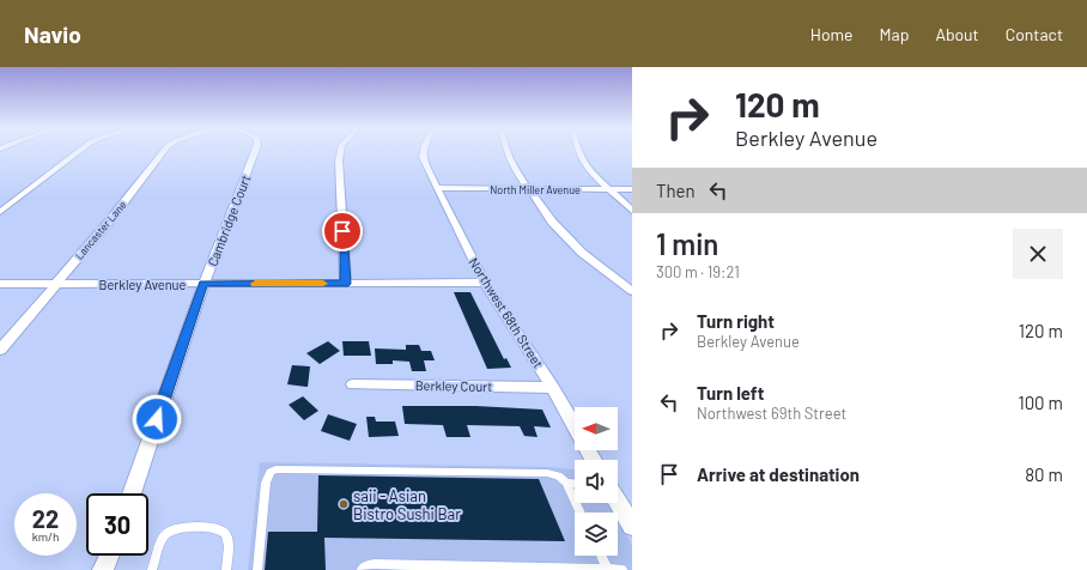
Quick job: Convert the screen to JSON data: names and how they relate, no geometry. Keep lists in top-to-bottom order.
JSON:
{
  "streets": {
    "street": [
      "North Miller Avenue",
      "Cambridge Court",
      "Lancaster Lane",
      "Berkley Avenue",
      "Northwest 68th Street",
      "Berkley Court"
    ]
  },
  "crossings": [
    ["North Miller Avenue", "Northwest 68th Street"],
    ["Cambridge Court", "Berkley Avenue"],
    ["Lancaster Lane", "Berkley Avenue"],
    ["Berkley Avenue", "Northwest 68th Street"],
    ["Northwest 68th Street", "Berkley Court"]
  ],
  "places": ["saii - Asian Bistro Sushi Bar"],
  "north": "left",
  "page": {
    "header": "Navio",
    "nav": [
      "Home",
      "Map",
      "About",
      "Contact"
    ],
    "turn": ["120 m", "Berkley Avenue"],
    "then": "Then",
    "heading": ["1 min", "300 m · 19:21"],
    "list": [
      {
        "name": "Turn right",
        "note": "Berkley Avenue",
        "value": "120 m"
      },
      {
        "name": "Turn left",
        "note": "Northwest 69th Street",
        "value": "100 m"
      },
      {
        "name": "Arrive at destination",
        "value": "80 m"
      }
    ],
    "speed": "22 km/h",
    "limit": "30"
  }
}
